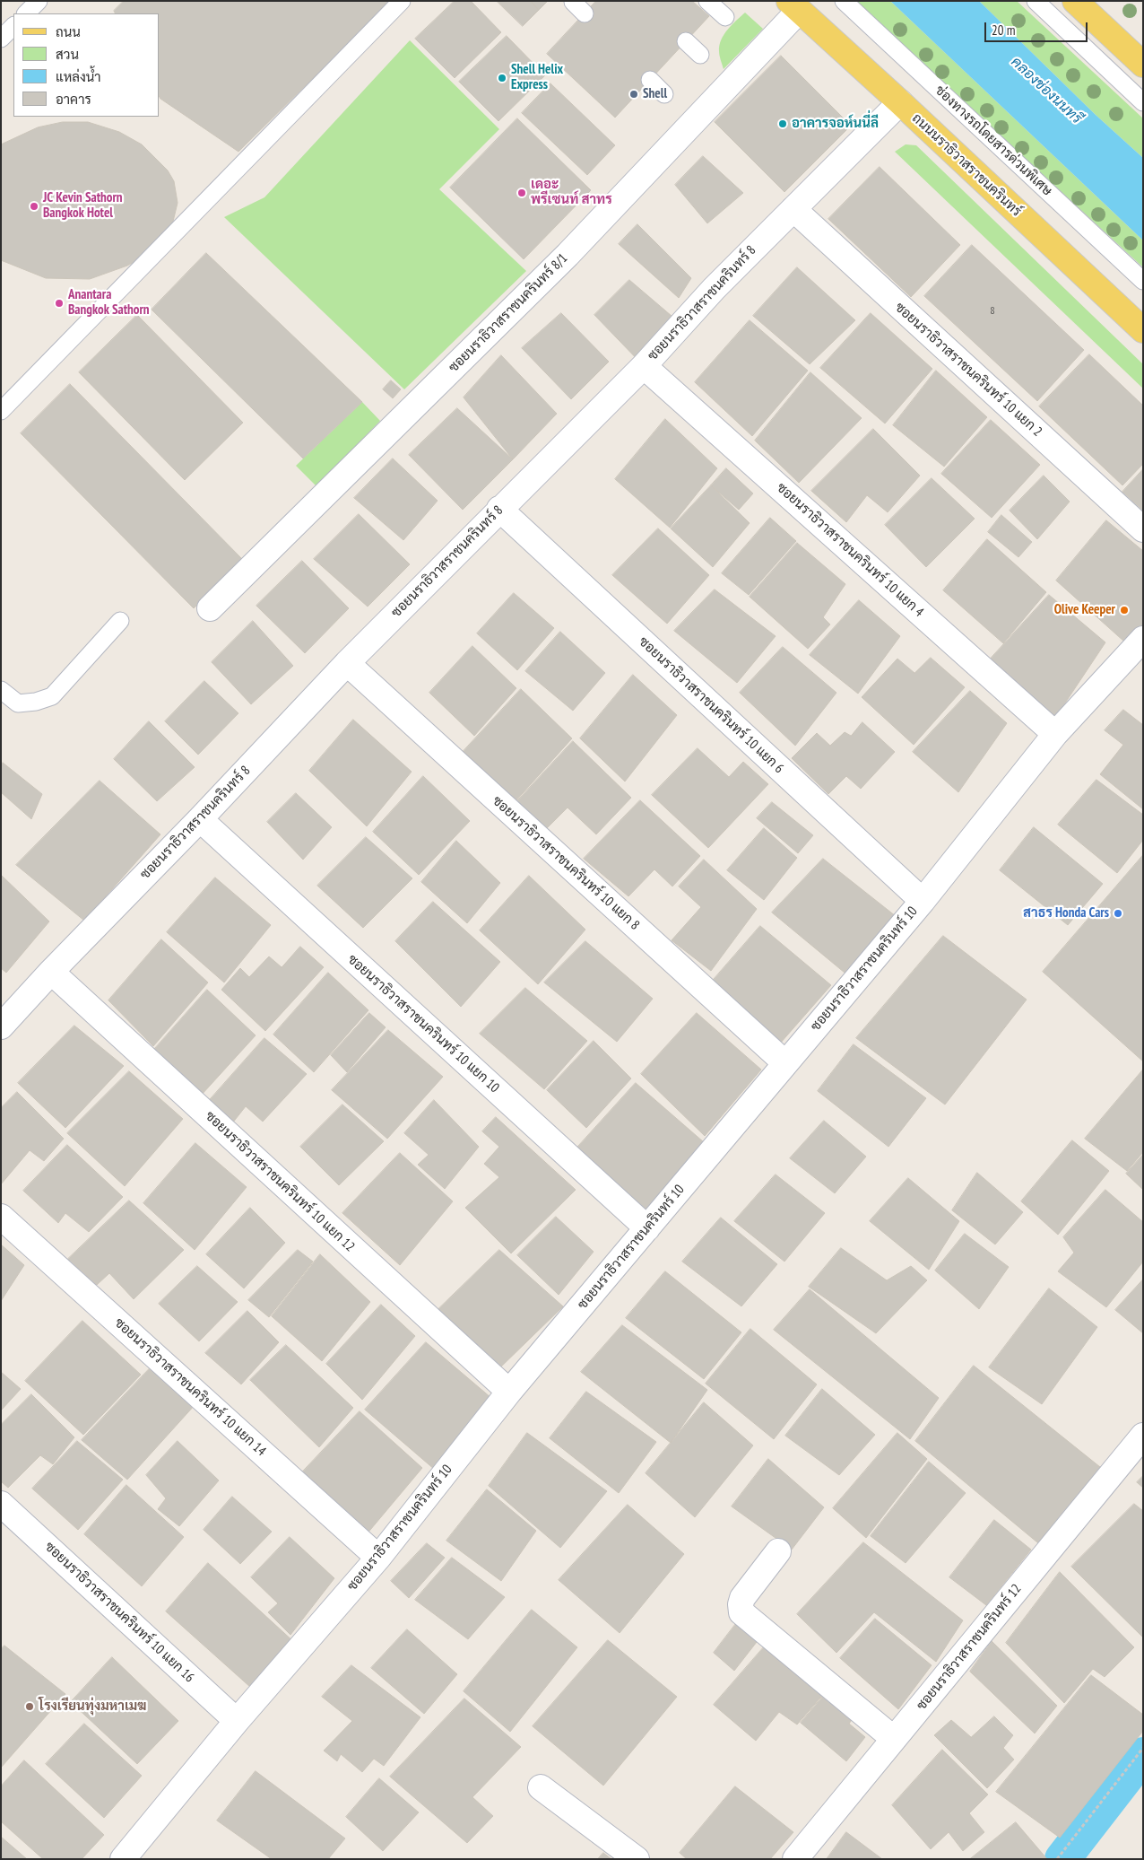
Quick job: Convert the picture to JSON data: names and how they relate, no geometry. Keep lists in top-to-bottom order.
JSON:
{
  "streets": {
    "main road": ["ถนนนราธิวาสราชนครินทร์"],
    "street": [
      "ซอยนราธิวาสราชนครินทร์ 8",
      "ซอยนราธิวาสราชนครินทร์ 8/1",
      "ซอยนราธิวาสราชนครินทร์ 10 แยก 2",
      "ซอยนราธิวาสราชนครินทร์ 10 แยก 4",
      "ซอยนราธิวาสราชนครินทร์ 10 แยก 6",
      "ซอยนราธิวาสราชนครินทร์ 10 แยก 8",
      "ซอยนราธิวาสราชนครินทร์ 10",
      "ซอยนราธิวาสราชนครินทร์ 10 แยก 10",
      "ซอยนราธิวาสราชนครินทร์ 10 แยก 12",
      "ซอยนราธิวาสราชนครินทร์ 10 แยก 14",
      "ซอยนราธิวาสราชนครินทร์ 10 แยก 16",
      "ซอยนราธิวาสราชนครินทร์ 12"
    ],
    "lane": ["ช่องทางรถโดยสารด่วนพิเศษ"]
  },
  "crossings": [
    ["ถนนนราธิวาสราชนครินทร์", "ซอยนราธิวาสราชนครินทร์ 8"],
    ["ถนนนราธิวาสราชนครินทร์", "ซอยนราธิวาสราชนครินทร์ 8/1"],
    ["ซอยนราธิวาสราชนครินทร์ 8", "ซอยนราธิวาสราชนครินทร์ 10 แยก 2"],
    ["ซอยนราธิวาสราชนครินทร์ 8", "ซอยนราธิวาสราชนครินทร์ 10 แยก 4"],
    ["ซอยนราธิวาสราชนครินทร์ 8", "ซอยนราธิวาสราชนครินทร์ 10 แยก 6"],
    ["ซอยนราธิวาสราชนครินทร์ 8", "ซอยนราธิวาสราชนครินทร์ 10 แยก 8"],
    ["ซอยนราธิวาสราชนครินทร์ 8", "ซอยนราธิวาสราชนครินทร์ 10 แยก 10"],
    ["ซอยนราธิวาสราชนครินทร์ 8", "ซอยนราธิวาสราชนครินทร์ 10 แยก 12"],
    ["ซอยนราธิวาสราชนครินทร์ 10 แยก 4", "ซอยนราธิวาสราชนครินทร์ 10"],
    ["ซอยนราธิวาสราชนครินทร์ 10 แยก 6", "ซอยนราธิวาสราชนครินทร์ 10"],
    ["ซอยนราธิวาสราชนครินทร์ 10 แยก 8", "ซอยนราธิวาสราชนครินทร์ 10"],
    ["ซอยนราธิวาสราชนครินทร์ 10", "ซอยนราธิวาสราชนครินทร์ 10 แยก 10"],
    ["ซอยนราธิวาสราชนครินทร์ 10", "ซอยนราธิวาสราชนครินทร์ 10 แยก 12"],
    ["ซอยนราธิวาสราชนครินทร์ 10", "ซอยนราธิวาสราชนครินทร์ 10 แยก 14"],
    ["ซอยนราธิวาสราชนครินทร์ 10", "ซอยนราธิวาสราชนครินทร์ 10 แยก 16"]
  ],
  "water": ["คลองช่องนนทรี"],
  "places": [
    "Shell Helix Express",
    "Shell",
    "อาคารจอห์นนี่ลี",
    "เดอะ พรีเซนท์ สาทร",
    "JC Kevin Sathorn Bangkok Hotel",
    "Anantara Bangkok Sathorn",
    "Olive Keeper",
    "สาธร Honda Cars",
    "โรงเรียนทุ่งมหาเมฆ"
  ],
  "house_numbers": ["8"],
  "legend": [
    "ถนน",
    "สวน",
    "แหล่งน้ำ",
    "อาคาร"
  ],
  "scale_bar": "20 m"
}
